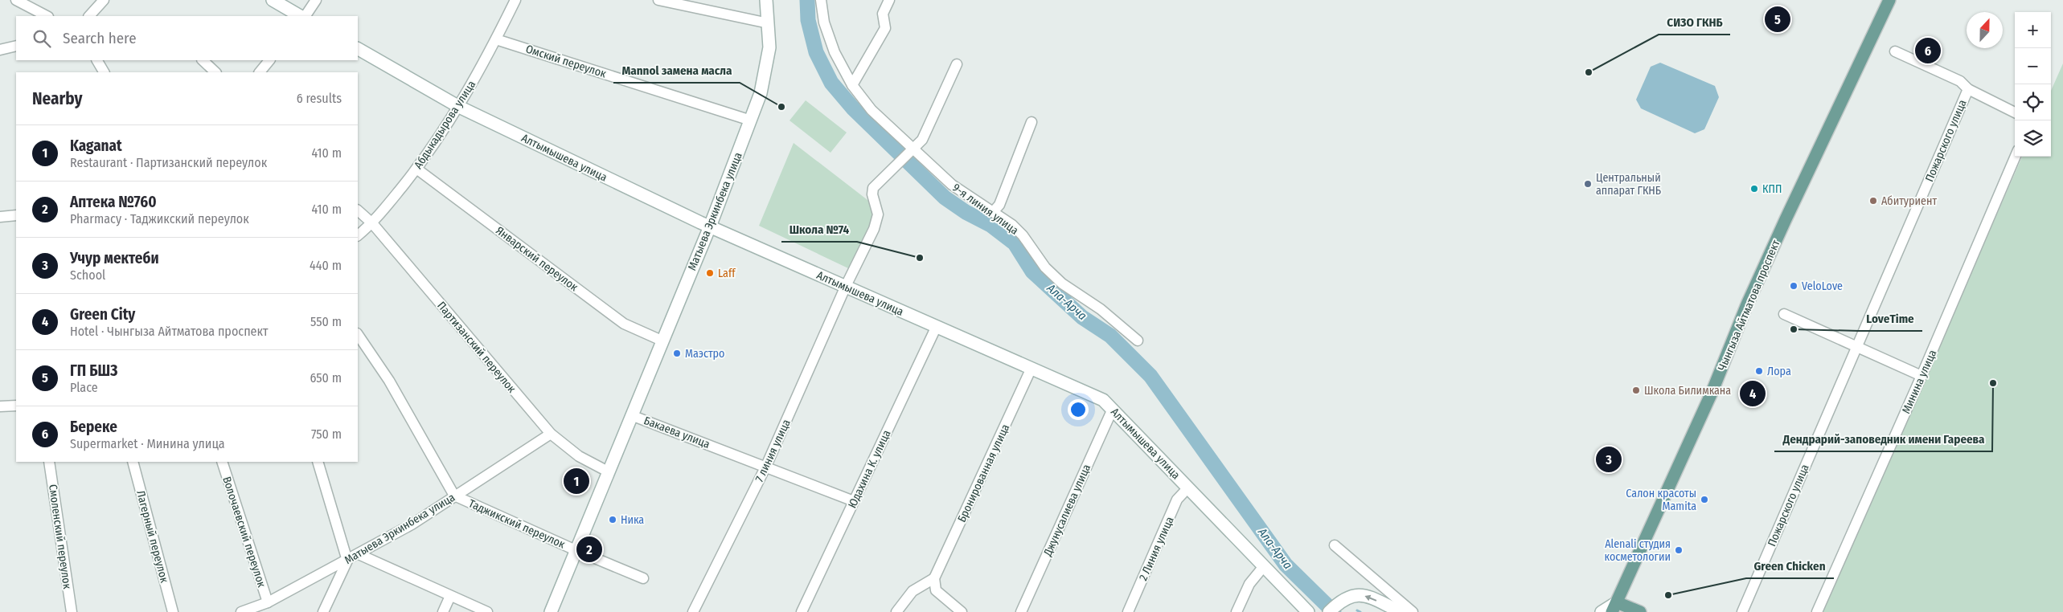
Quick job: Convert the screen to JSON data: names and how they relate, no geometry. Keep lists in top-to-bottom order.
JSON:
{
  "streets": {
    "main road": [
      "Алтымышева улица",
      "Матыева Эркинбека улица",
      "Чынгыза Айтматова проспект",
      "Бакаева улица"
    ],
    "street": [
      "Омский переулок",
      "Абдыкадырова улица",
      "Пожарского улица",
      "9-я линия улица",
      "Январский переулок",
      "Партизанский переулок",
      "Минина улица",
      "7 линия улица",
      "Юдахина К. улица",
      "Бронированная улица",
      "Джунусалиева улица",
      "Таджикский переулок",
      "Волочаевский переулок",
      "Смоленский переулок",
      "Лагерный переулок",
      "2 Линия улица"
    ]
  },
  "crossings": [
    ["Омский переулок", "Абдыкадырова улица"],
    ["Омский переулок", "Матыева Эркинбека улица"],
    ["Абдыкадырова улица", "Алтымышева улица"],
    ["Абдыкадырова улица", "Январский переулок"],
    ["Абдыкадырова улица", "Партизанский переулок"],
    ["Алтымышева улица", "Матыева Эркинбека улица"],
    ["Алтымышева улица", "7 линия улица"],
    ["Алтымышева улица", "Юдахина К. улица"],
    ["Алтымышева улица", "Бронированная улица"],
    ["Алтымышева улица", "Джунусалиева улица"],
    ["Алтымышева улица", "2 Линия улица"],
    ["9-я линия улица", "7 линия улица"],
    ["Матыева Эркинбека улица", "Январский переулок"],
    ["Матыева Эркинбека улица", "Партизанский переулок"],
    ["Матыева Эркинбека улица", "Бакаева улица"],
    ["Матыева Эркинбека улица", "Таджикский переулок"],
    ["Матыева Эркинбека улица", "Волочаевский переулок"],
    ["Партизанский переулок", "Бакаева улица"],
    ["Бакаева улица", "7 линия улица"],
    ["Бакаева улица", "Юдахина К. улица"],
    ["Бакаева улица", "Таджикский переулок"]
  ],
  "water": ["Ала-Арча"],
  "places": [
    "СИЗО ГКНБ",
    "Mannol замена масла",
    "Центральный аппарат ГКНБ",
    "КПП",
    "Абитуриент",
    "Школа №74",
    "Laff",
    "VeloLove",
    "LoveTime",
    "Маэстро",
    "Лора",
    "Дендрарий-заповедник имени Гареева",
    "Школа Билимкана",
    "Салон красоты Mamita",
    "Ника",
    "Alenali студия косметологии",
    "Green Chicken"
  ],
  "north": "top",
  "page": {
    "pins": [
      "5",
      "6",
      "4",
      "3",
      "1",
      "2"
    ],
    "map_buttons": ["+", "−"],
    "search": "Search here",
    "heading": ["Nearby", "6 results"],
    "list": [
      {
        "mark": "1",
        "name": "Kaganat",
        "note": "Restaurant · Партизанский переулок",
        "value": "410 m"
      },
      {
        "mark": "2",
        "name": "Аптека №760",
        "note": "Pharmacy · Таджикский переулок",
        "value": "410 m"
      },
      {
        "mark": "3",
        "name": "Учур мектеби",
        "note": "School",
        "value": "440 m"
      },
      {
        "mark": "4",
        "name": "Green City",
        "note": "Hotel · Чынгыза Айтматова проспект",
        "value": "550 m"
      },
      {
        "mark": "5",
        "name": "ГП БШЗ",
        "note": "Place",
        "value": "650 m"
      },
      {
        "mark": "6",
        "name": "Береке",
        "note": "Supermarket · Минина улица",
        "value": "750 m"
      }
    ]
  }
}
